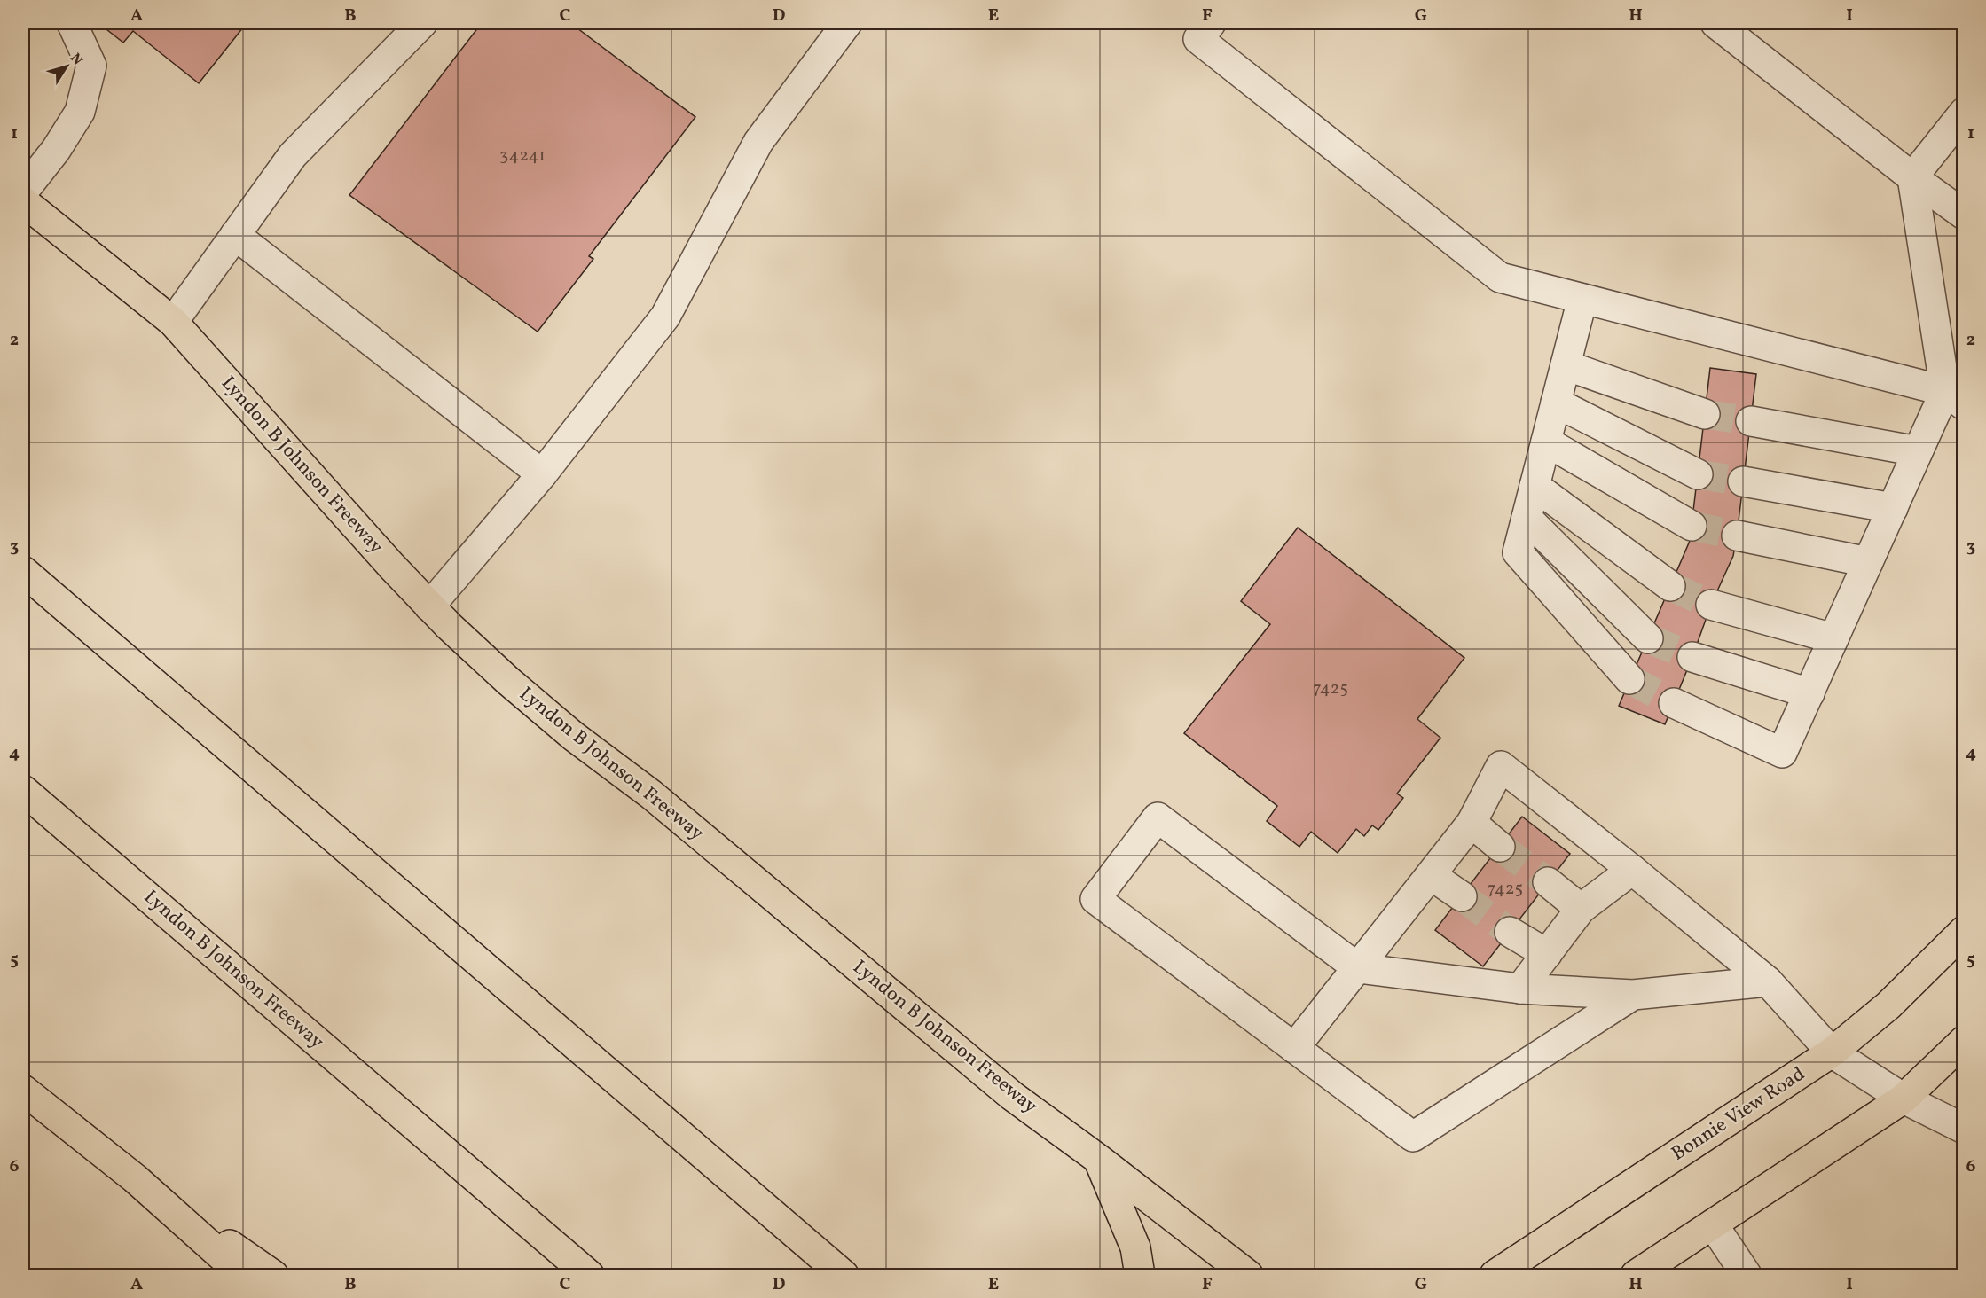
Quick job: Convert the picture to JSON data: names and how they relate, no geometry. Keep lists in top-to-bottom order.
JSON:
{
  "streets": {
    "main road": ["Lyndon B Johnson Freeway", "Bonnie View Road"]
  },
  "house_numbers": ["34241", "7425", "7425"],
  "north": "top right",
  "grid": {
    "columns": [
      "A",
      "B",
      "C",
      "D",
      "E",
      "F",
      "G",
      "H",
      "I"
    ],
    "rows": [
      "1",
      "2",
      "3",
      "4",
      "5",
      "6"
    ]
  }
}
